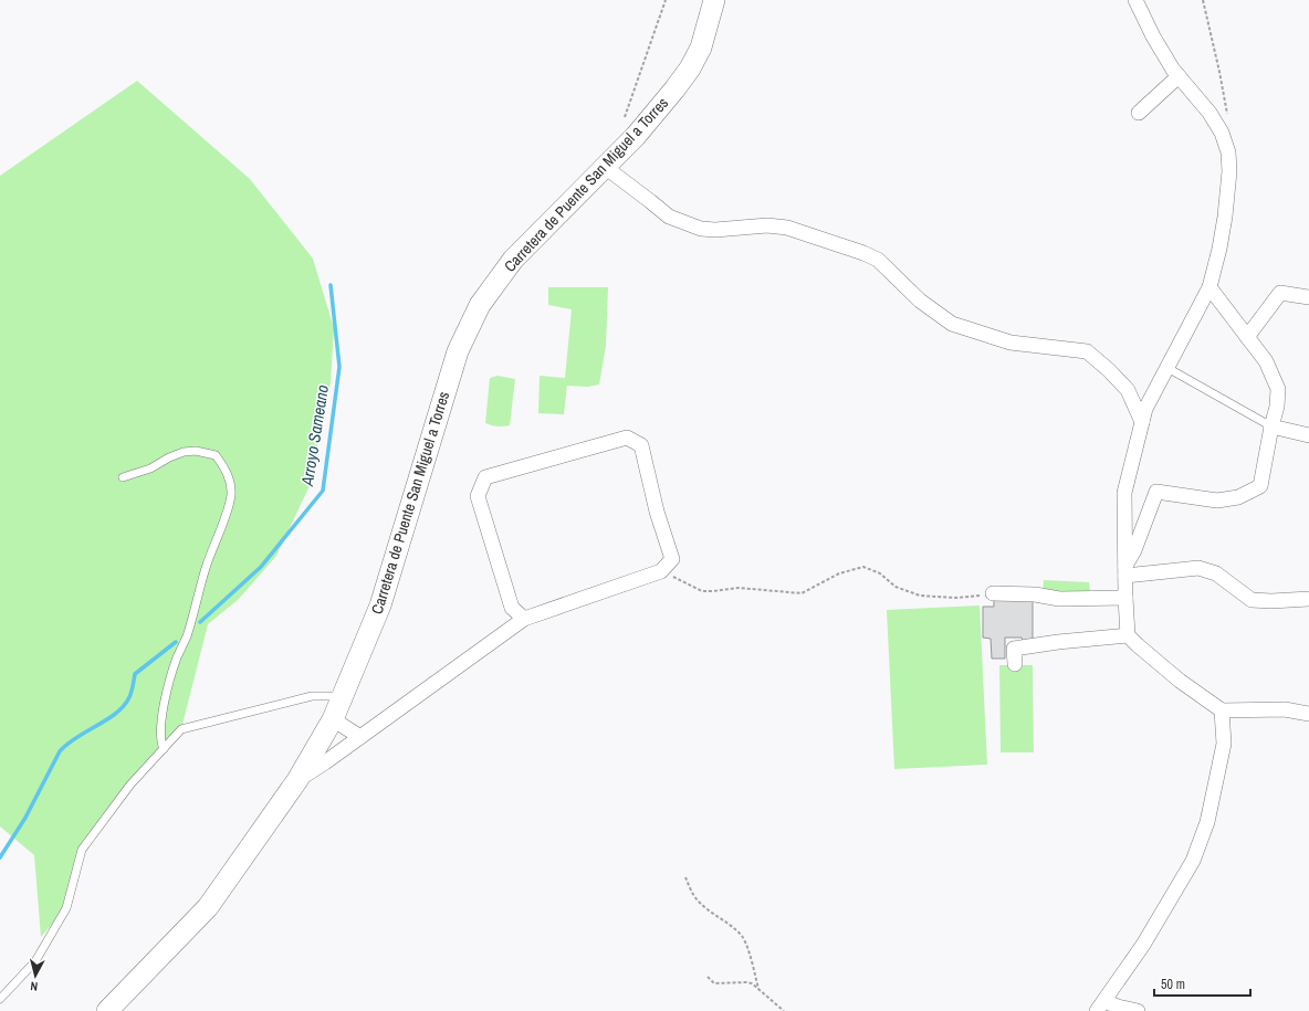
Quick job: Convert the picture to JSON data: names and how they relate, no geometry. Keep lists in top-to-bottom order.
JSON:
{
  "streets": {
    "street": ["Carretera de Puente San Miguel a Torres"]
  },
  "water": ["Arroyo Sameano"],
  "scale_bar": "50 m",
  "north": "bottom"
}
